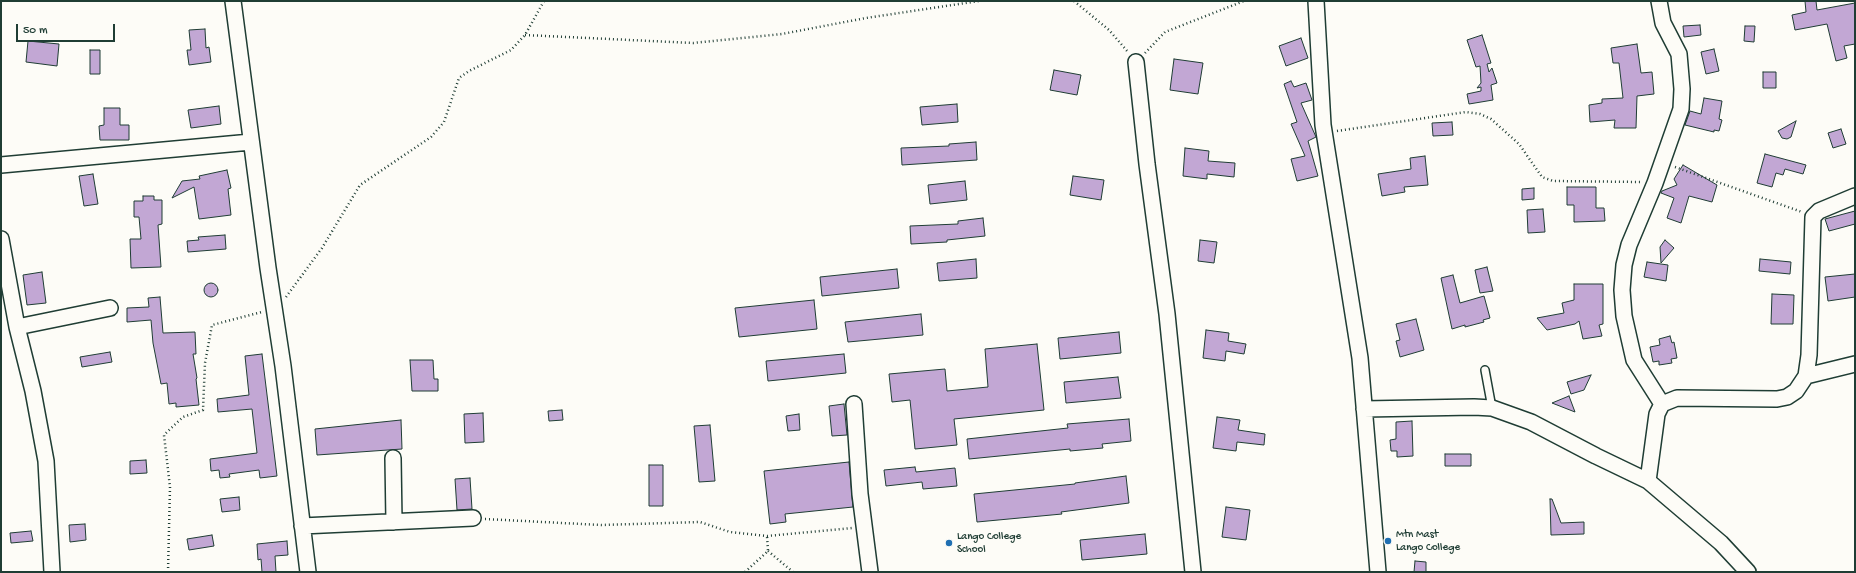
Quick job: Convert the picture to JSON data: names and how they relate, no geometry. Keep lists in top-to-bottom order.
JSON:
{
  "places": ["Mtn Mast Lango College", "Lango College School"],
  "scale_bar": "50 m"
}
